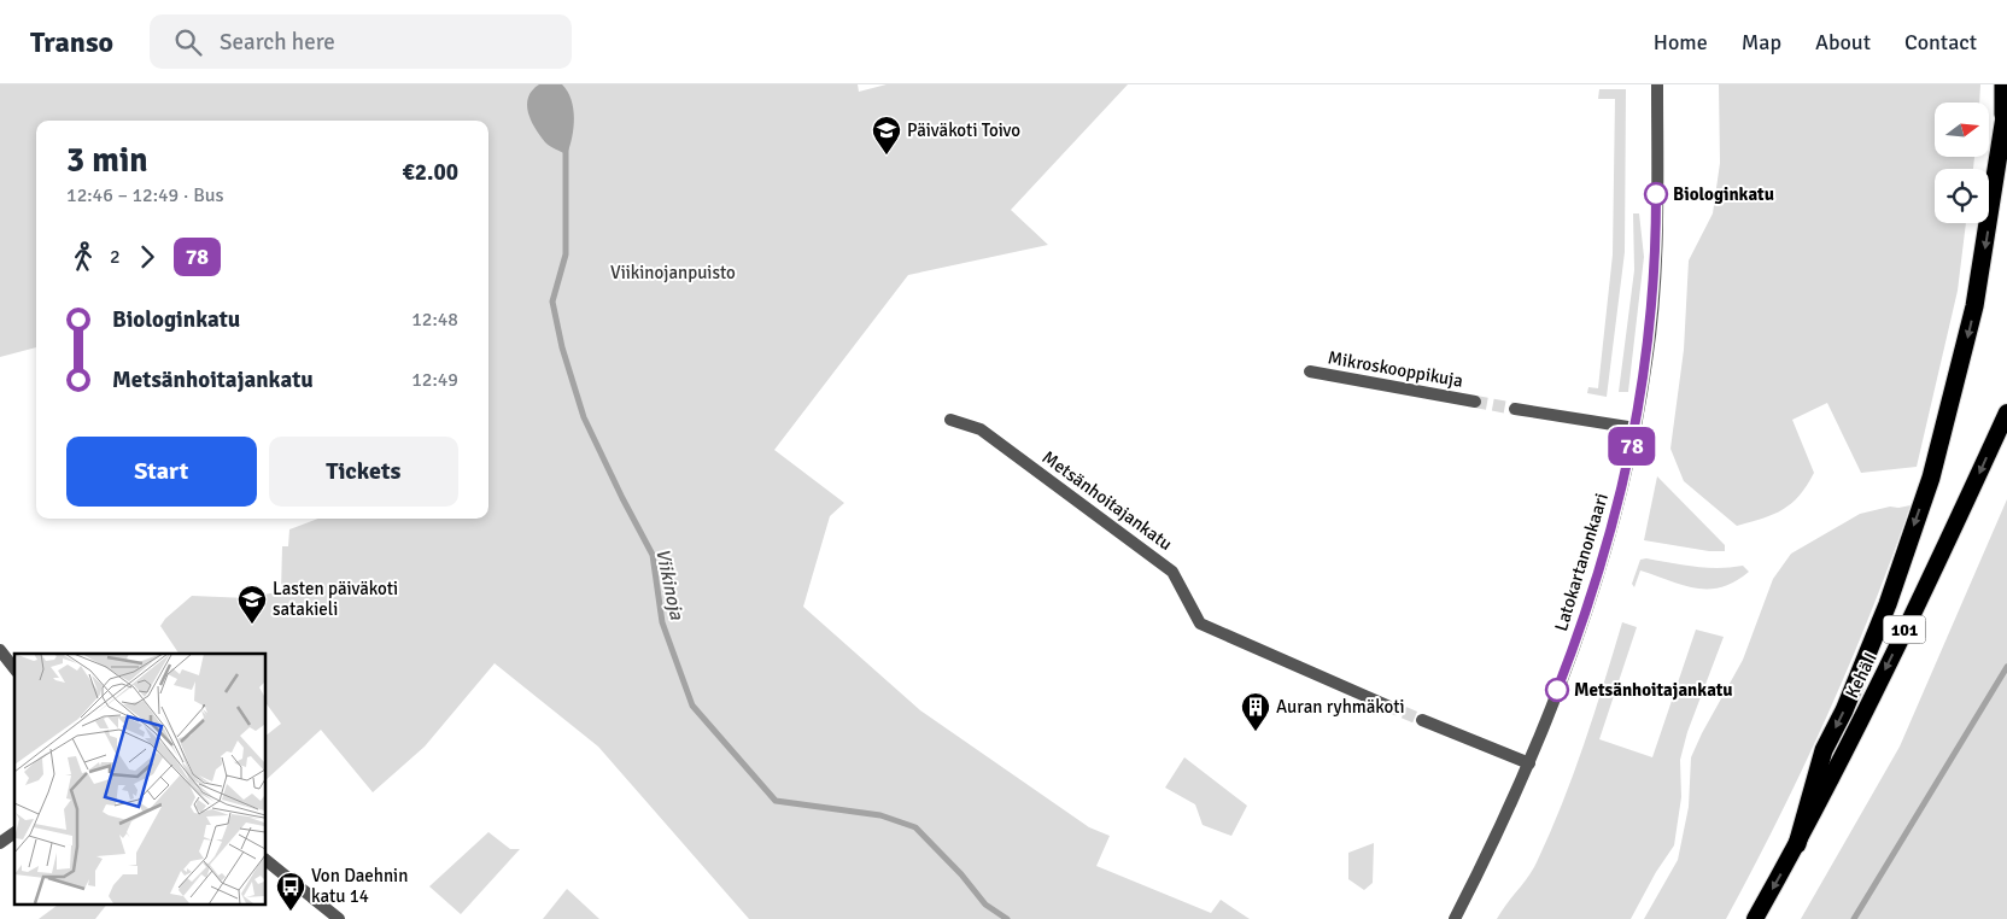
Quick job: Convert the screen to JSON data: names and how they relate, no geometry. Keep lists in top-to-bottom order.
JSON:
{
  "streets": {
    "highway": ["101", "Kehä I"],
    "street": ["Mikroskooppikuja", "Metsänhoitajankatu", "Latokartanonkaari"]
  },
  "water": ["Viikinoja"],
  "parks": ["Viikinojanpuisto"],
  "places": {
    "school or university": ["Päiväkoti Toivo", "Lasten päiväkoti satakieli"],
    "other": ["Biologinkatu", "Metsänhoitajankatu"],
    "building": ["Auran ryhmäkoti"],
    "bus stop": ["Von Daehnin katu 14"]
  },
  "lines": ["bus line 78"],
  "north": "right",
  "page": {
    "header": "Transo",
    "search": "Search here",
    "nav": [
      "Home",
      "Map",
      "About",
      "Contact"
    ],
    "on_map": "78",
    "heading": ["3 min", "12:46 – 12:49 · Bus", "€2.00"],
    "legs": ["2", "78"],
    "list": [
      {
        "name": "Biologinkatu",
        "value": "12:48"
      },
      {
        "name": "Metsänhoitajankatu",
        "value": "12:49"
      }
    ],
    "buttons": ["Start", "Tickets"]
  }
}
